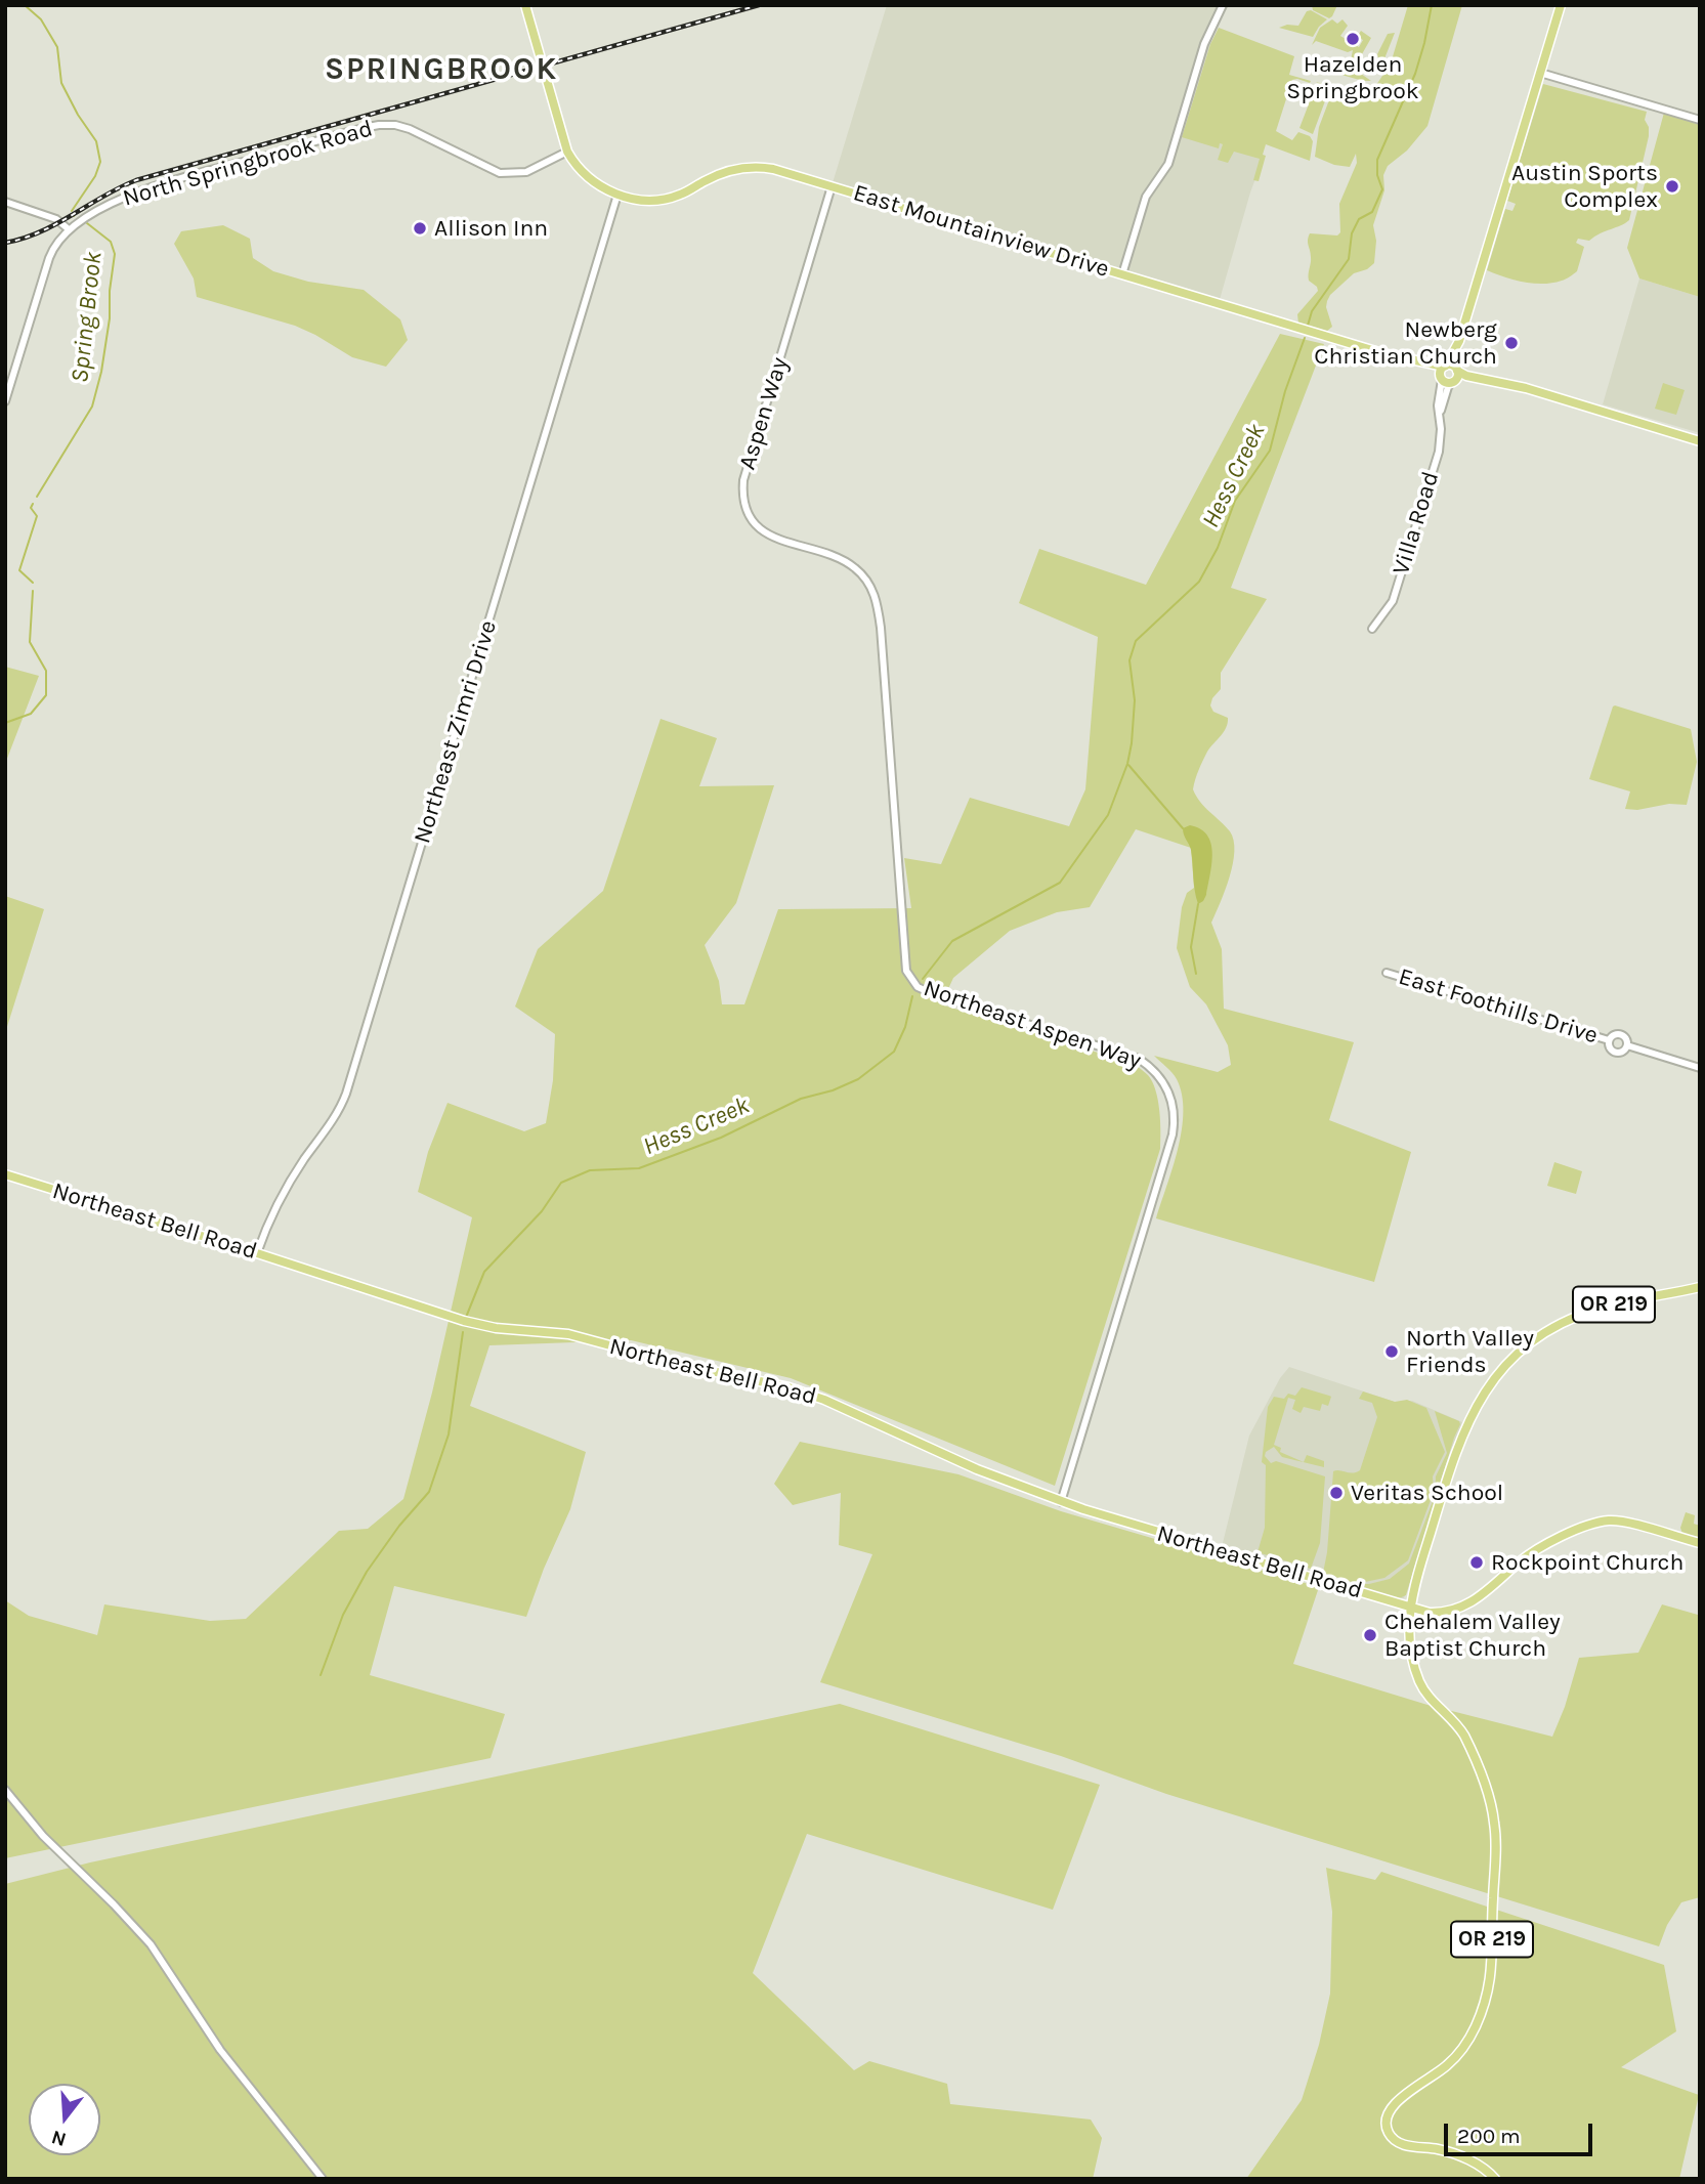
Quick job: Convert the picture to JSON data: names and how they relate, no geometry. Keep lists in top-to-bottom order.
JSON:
{
  "streets": {
    "main road": ["East Mountainview Drive", "Northeast Bell Road", "OR 219"],
    "street": [
      "North Springbrook Road",
      "Aspen Way",
      "Villa Road",
      "Northeast Zimri Drive",
      "East Foothills Drive",
      "Northeast Aspen Way"
    ]
  },
  "crossings": [
    ["North Springbrook Road", "East Mountainview Drive"],
    ["East Mountainview Drive", "Aspen Way"],
    ["East Mountainview Drive", "Villa Road"],
    ["East Mountainview Drive", "Northeast Zimri Drive"],
    ["Aspen Way", "Northeast Aspen Way"],
    ["Northeast Zimri Drive", "Northeast Bell Road"],
    ["Northeast Aspen Way", "Northeast Bell Road"],
    ["Northeast Bell Road", "OR 219"]
  ],
  "districts": ["SPRINGBROOK"],
  "water": ["Spring Brook", "Hess Creek"],
  "places": [
    "Hazelden Springbrook",
    "Austin Sports Complex",
    "Allison Inn",
    "Newberg Christian Church",
    "North Valley Friends",
    "Veritas School",
    "Rockpoint Church",
    "Chehalem Valley Baptist Church"
  ],
  "scale_bar": "200 m",
  "north": "bottom"
}
